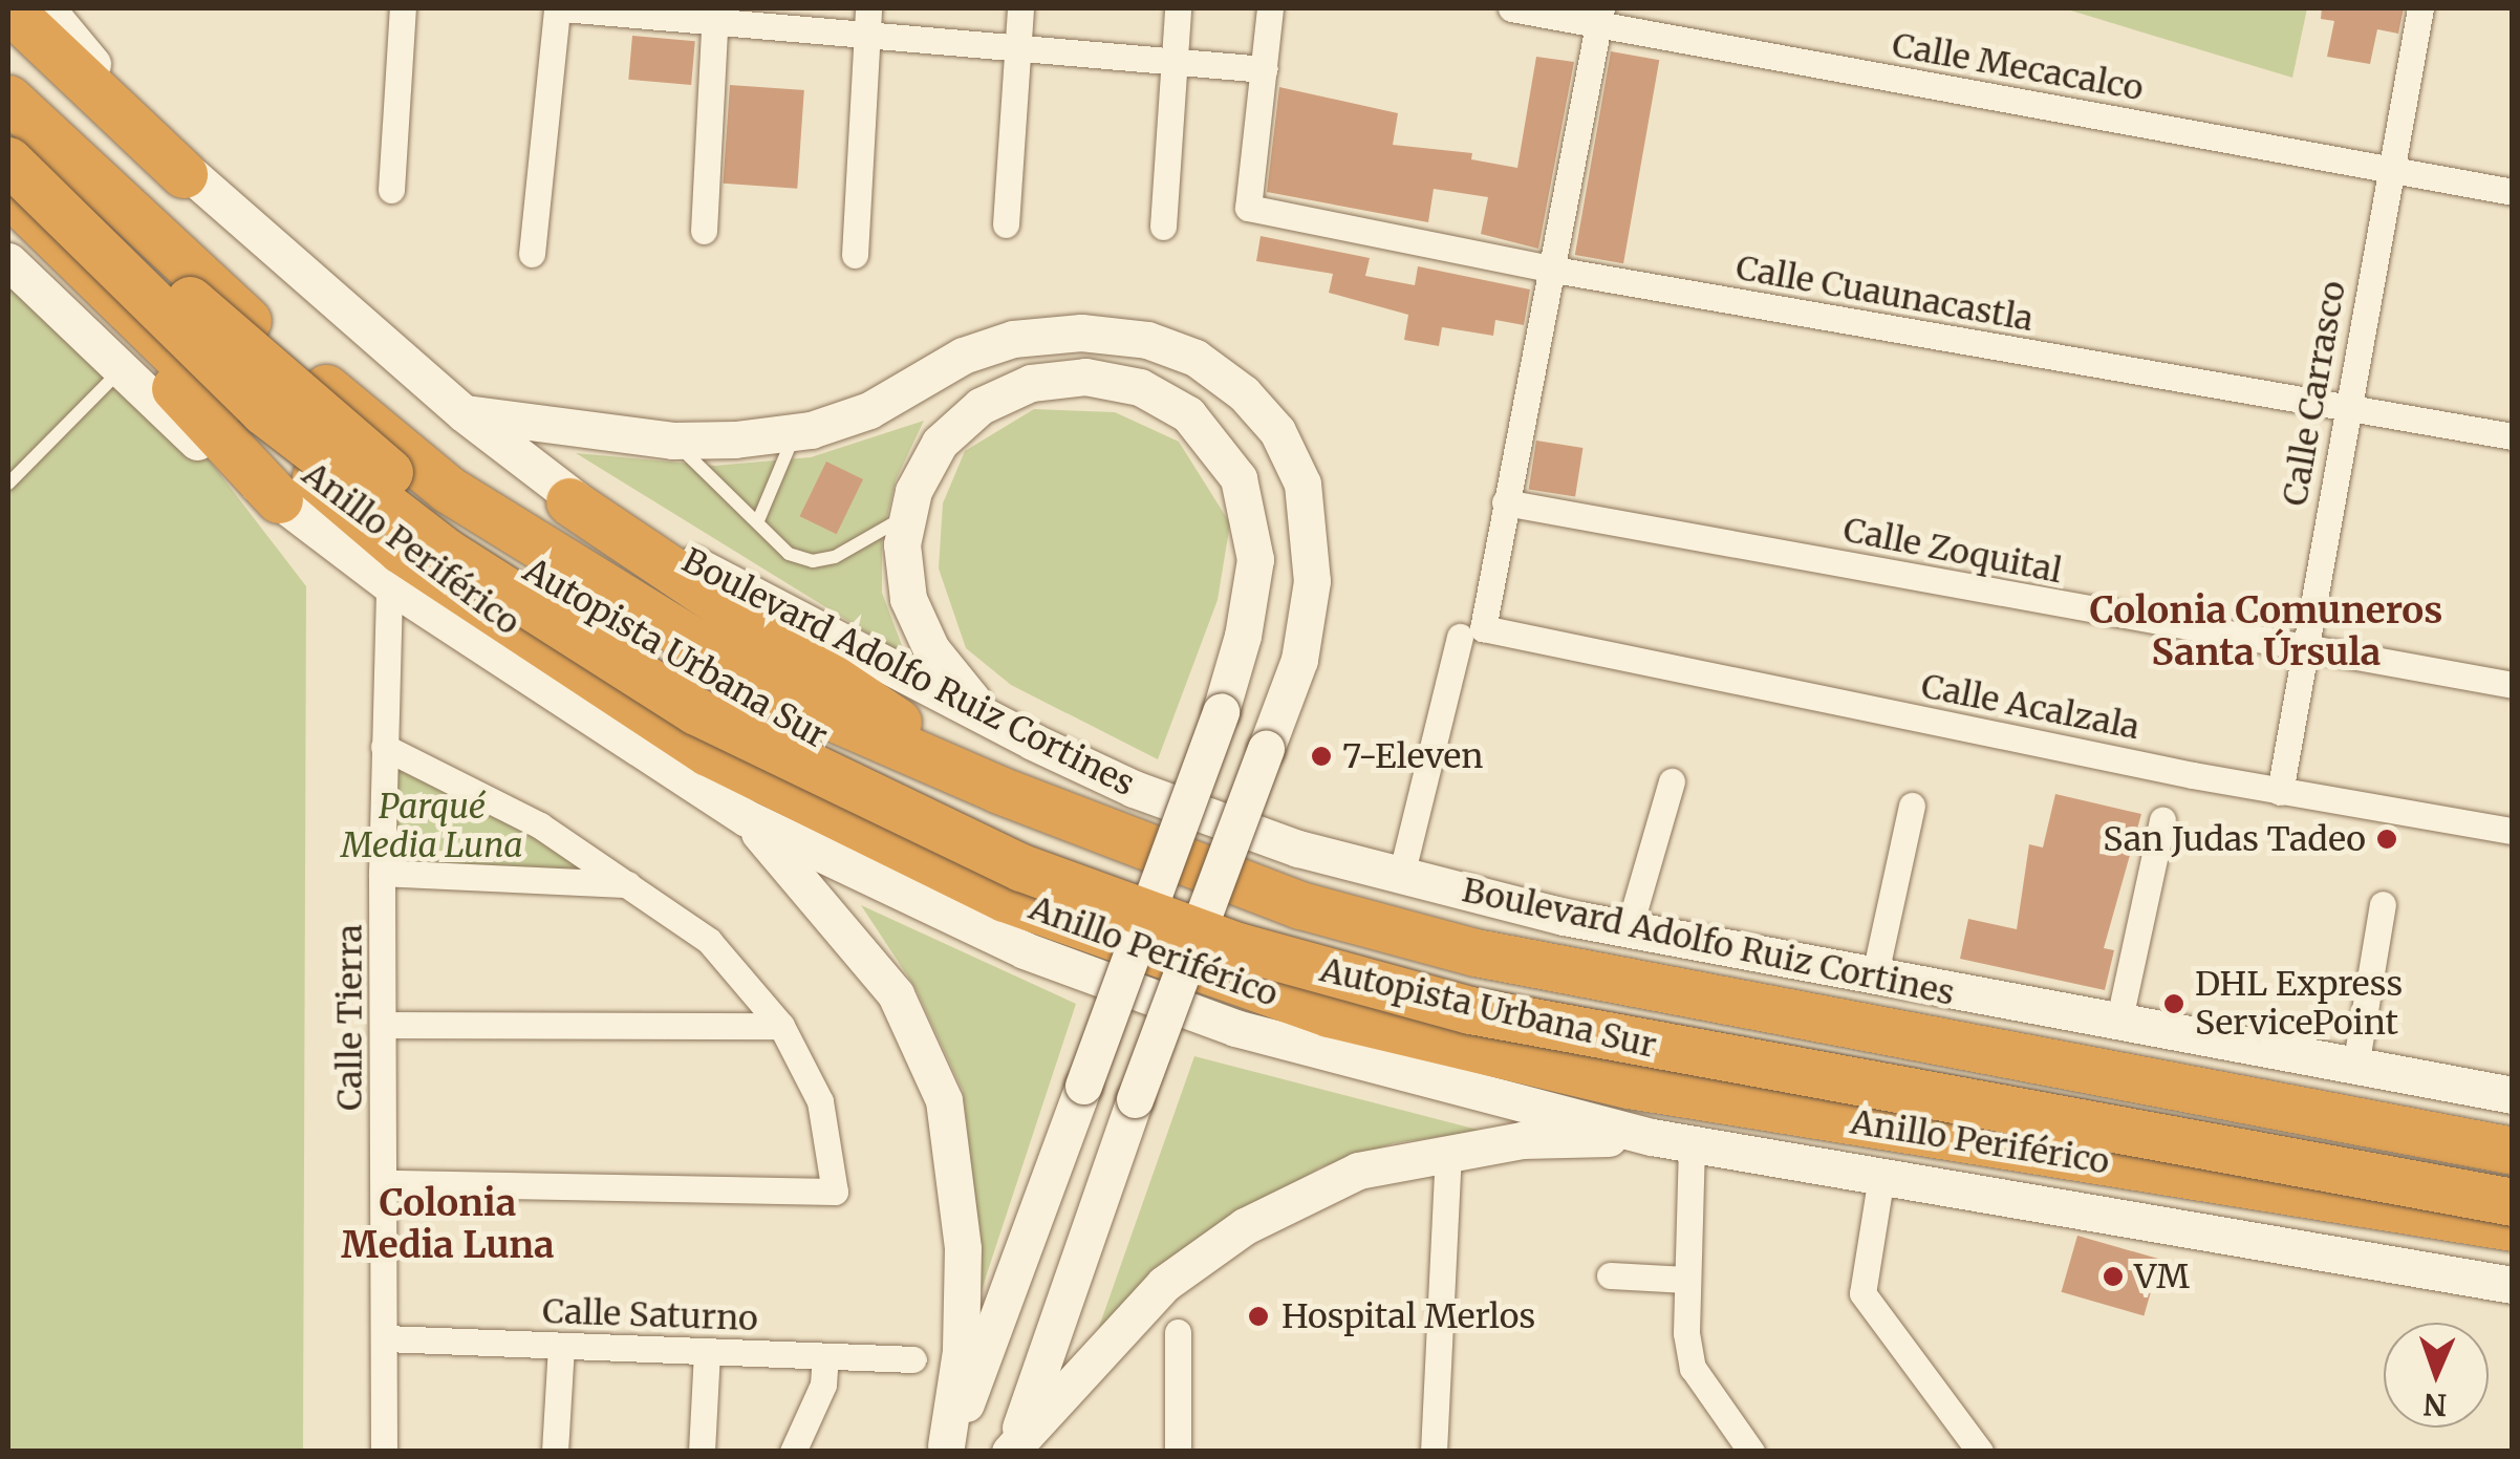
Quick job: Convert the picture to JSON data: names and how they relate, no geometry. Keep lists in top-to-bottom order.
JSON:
{
  "streets": {
    "highway": ["Anillo Periférico", "Autopista Urbana Sur"],
    "main road": ["Boulevard Adolfo Ruiz Cortines"],
    "street": [
      "Calle Mecacalco",
      "Calle Cuaunacastla",
      "Calle Carrasco",
      "Calle Zoquital",
      "Calle Acalzala",
      "Calle Tierra",
      "Calle Saturno"
    ]
  },
  "crossings": [
    ["Calle Mecacalco", "Calle Carrasco"],
    ["Calle Cuaunacastla", "Calle Carrasco"],
    ["Calle Carrasco", "Calle Zoquital"],
    ["Calle Carrasco", "Calle Acalzala"],
    ["Calle Zoquital", "Calle Acalzala"],
    ["Calle Tierra", "Calle Saturno"]
  ],
  "districts": ["Colonia Comuneros Santa Úrsula", "Colonia Media Luna"],
  "parks": ["Parqué Media Luna"],
  "places": [
    "7-Eleven",
    "San Judas Tadeo",
    "DHL Express ServicePoint",
    "VM",
    "Hospital Merlos"
  ],
  "north": "bottom"
}
